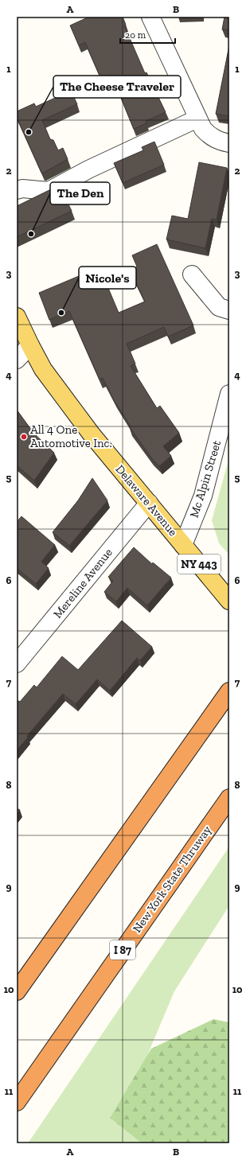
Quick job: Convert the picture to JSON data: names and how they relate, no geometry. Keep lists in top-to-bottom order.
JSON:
{
  "streets": {
    "highway": ["New York State Thruway", "I 87"],
    "main road": ["Delaware Avenue", "NY 443"],
    "street": ["Mc Alpin Street", "Mereline Avenue"]
  },
  "crossings": [
    ["Mc Alpin Street", "Delaware Avenue"],
    ["Delaware Avenue", "Mereline Avenue"]
  ],
  "places": [
    "The Cheese Traveler",
    "The Den",
    "Nicole's",
    "All 4 One Automotive Inc."
  ],
  "scale_bar": "20 m",
  "grid": {
    "columns": ["A", "B"],
    "rows": [
      "1",
      "2",
      "3",
      "4",
      "5",
      "6",
      "7",
      "8",
      "9",
      "10",
      "11"
    ]
  }
}
